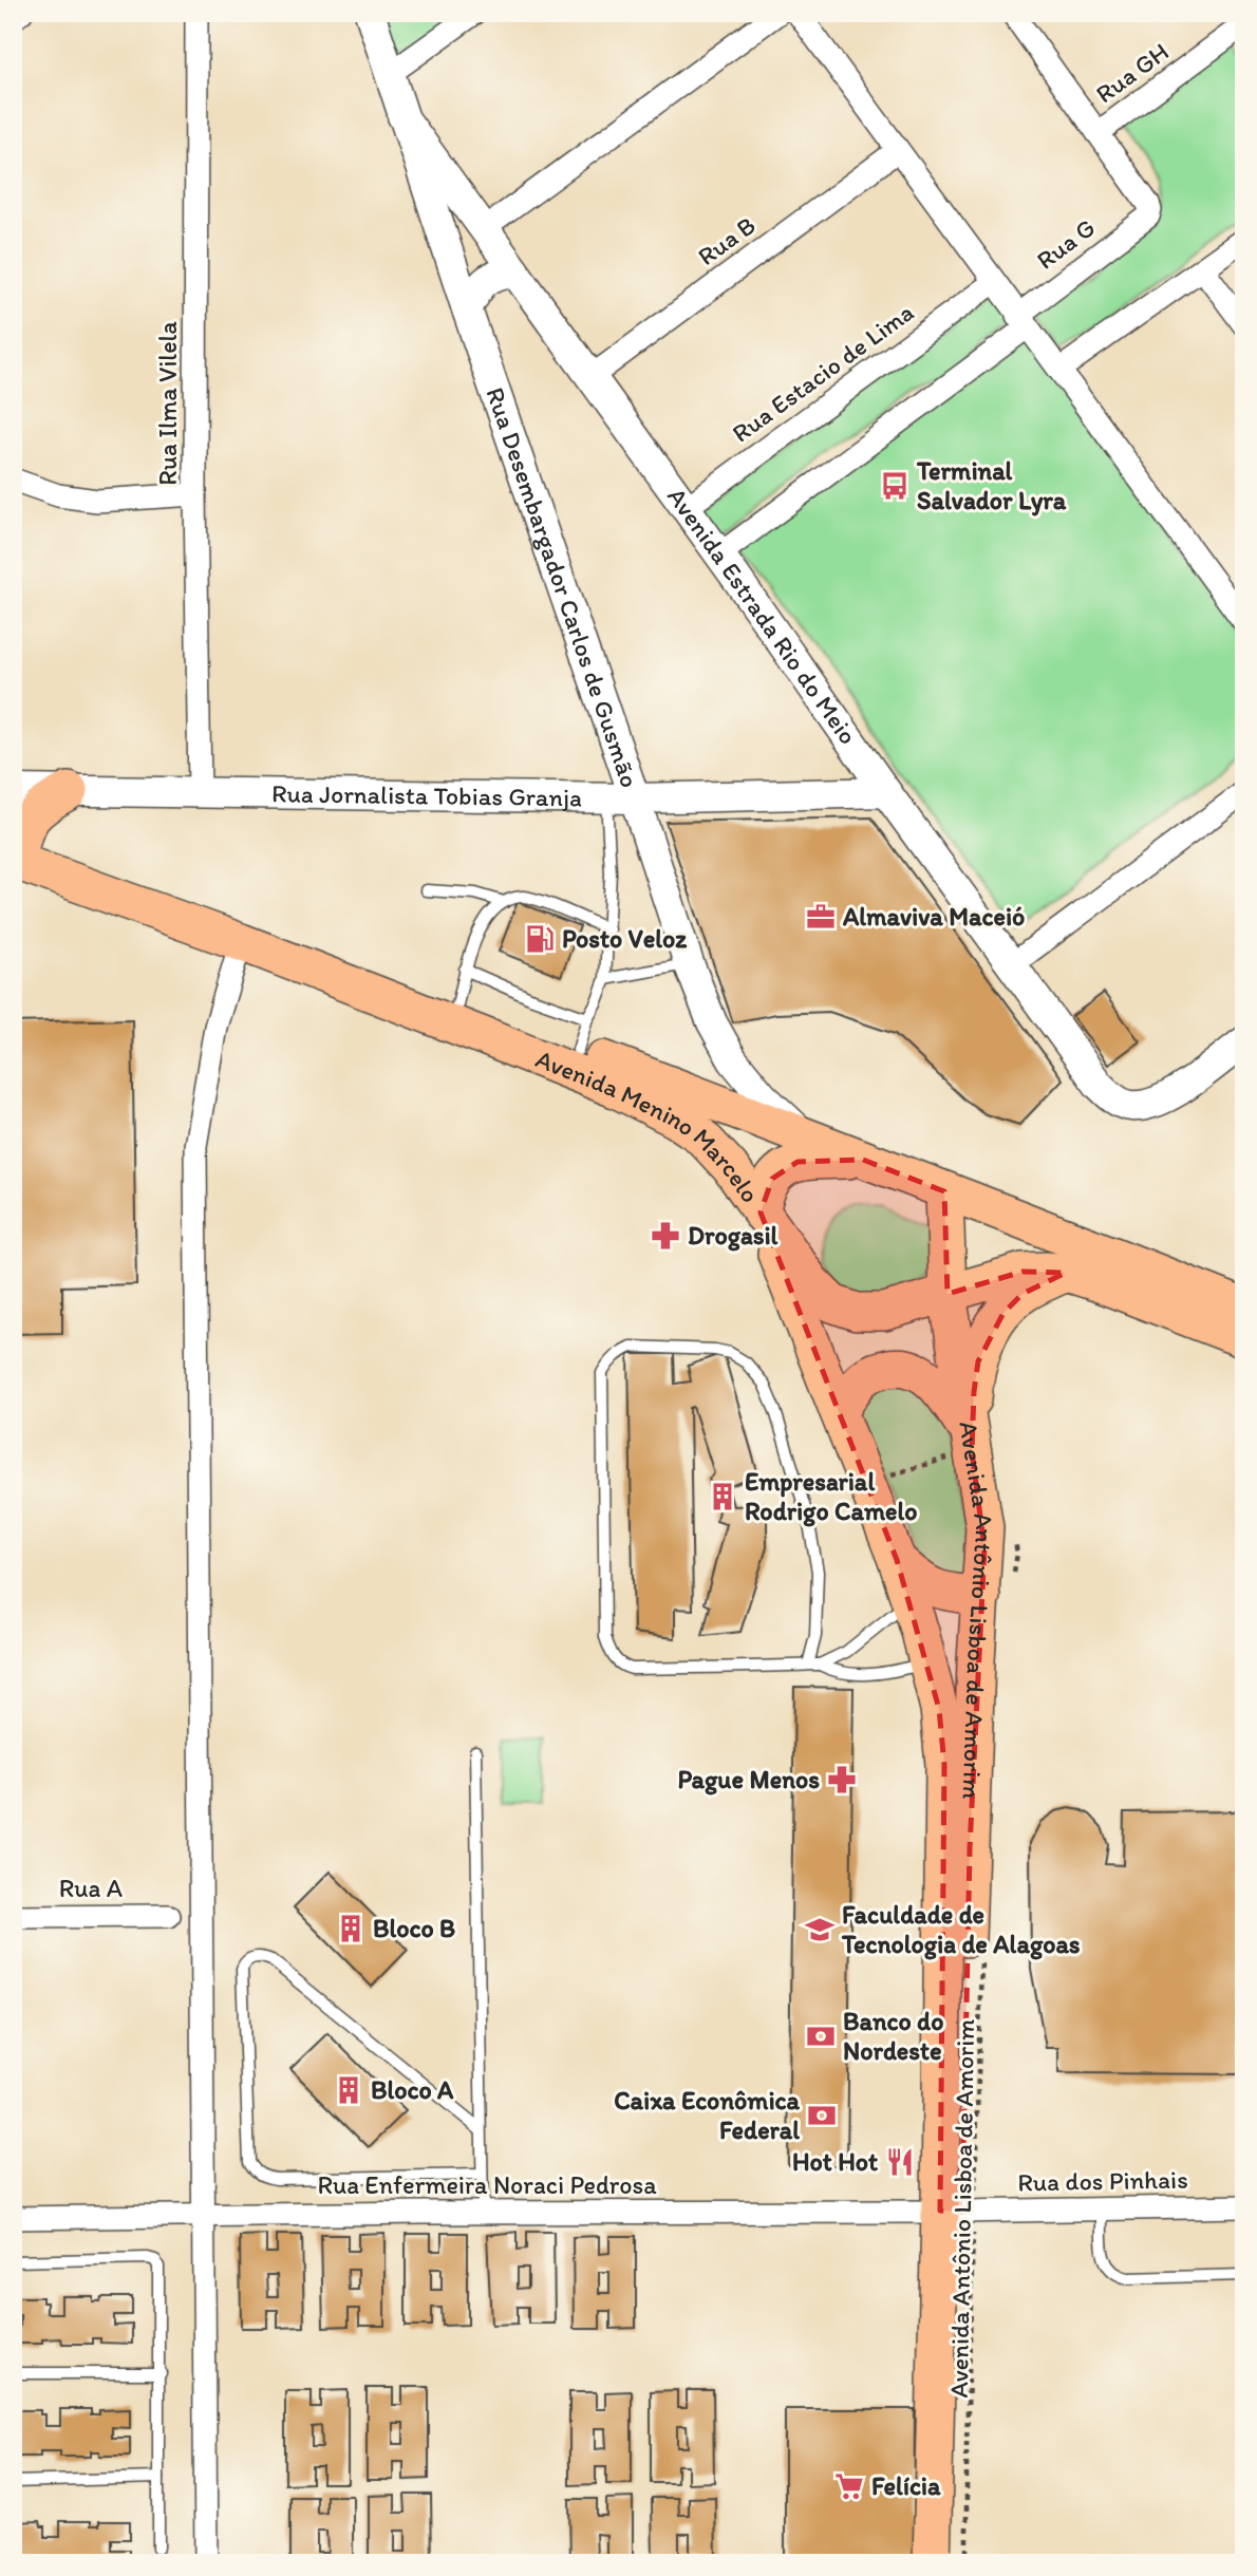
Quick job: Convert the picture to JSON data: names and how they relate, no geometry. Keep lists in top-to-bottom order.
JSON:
{
  "streets": {
    "main road": ["Avenida Menino Marcelo", "Avenida Antônio Lisboa de Amorim"],
    "street": [
      "Rua GH",
      "Rua B",
      "Rua G",
      "Rua Estacio de Lima",
      "Rua Ilma Vilela",
      "Rua Desembargador Carlos de Gusmão",
      "Avenida Estrada Rio do Meio",
      "Rua Jornalista Tobias Granja",
      "Rua A",
      "Rua dos Pinhais",
      "Rua Enfermeira Noraci Pedrosa"
    ]
  },
  "crossings": [
    ["Rua GH", "Rua G"],
    ["Rua B", "Avenida Estrada Rio do Meio"],
    ["Rua G", "Avenida Estrada Rio do Meio"],
    ["Rua Estacio de Lima", "Avenida Estrada Rio do Meio"],
    ["Rua Ilma Vilela", "Rua Jornalista Tobias Granja"],
    ["Rua Desembargador Carlos de Gusmão", "Avenida Estrada Rio do Meio"],
    ["Rua Desembargador Carlos de Gusmão", "Rua Jornalista Tobias Granja"],
    ["Rua Desembargador Carlos de Gusmão", "Avenida Menino Marcelo"],
    ["Avenida Estrada Rio do Meio", "Rua Jornalista Tobias Granja"],
    ["Avenida Menino Marcelo", "Avenida Antônio Lisboa de Amorim"],
    ["Avenida Antônio Lisboa de Amorim", "Rua dos Pinhais"],
    ["Avenida Antônio Lisboa de Amorim", "Rua Enfermeira Noraci Pedrosa"],
    ["Rua dos Pinhais", "Rua Enfermeira Noraci Pedrosa"]
  ],
  "places": {
    "bus stop": ["Terminal Salvador Lyra"],
    "office": ["Almaviva Maceió"],
    "fuel station": ["Posto Veloz"],
    "pharmacy": ["Drogasil", "Pague Menos"],
    "building": ["Empresarial Rodrigo Camelo", "Bloco B", "Bloco A"],
    "school or university": ["Faculdade de Tecnologia de Alagoas"],
    "bank": ["Banco do Nordeste", "Caixa Econômica Federal"],
    "restaurant": ["Hot Hot"],
    "supermarket": ["Felícia"]
  }
}
